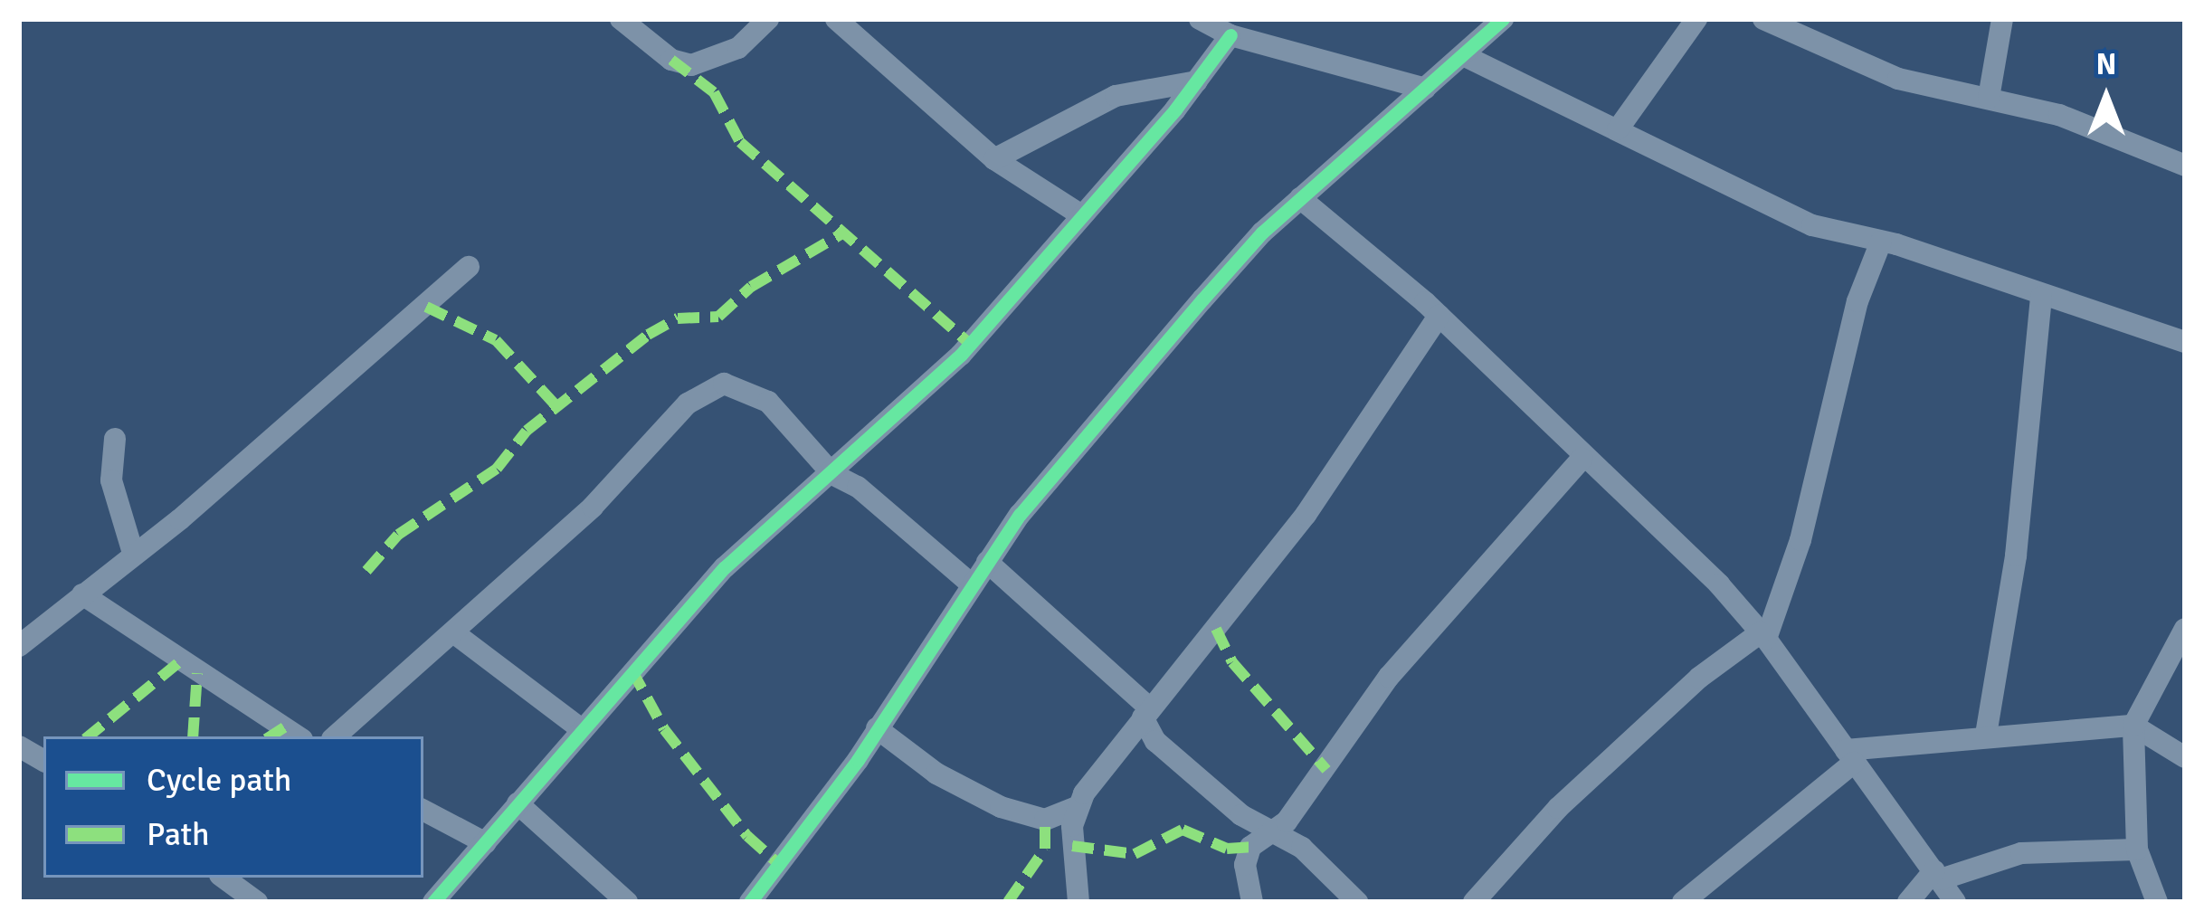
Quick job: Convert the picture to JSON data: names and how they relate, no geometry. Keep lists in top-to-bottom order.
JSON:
{
  "legend": ["Cycle path", "Path"],
  "north": "top"
}
